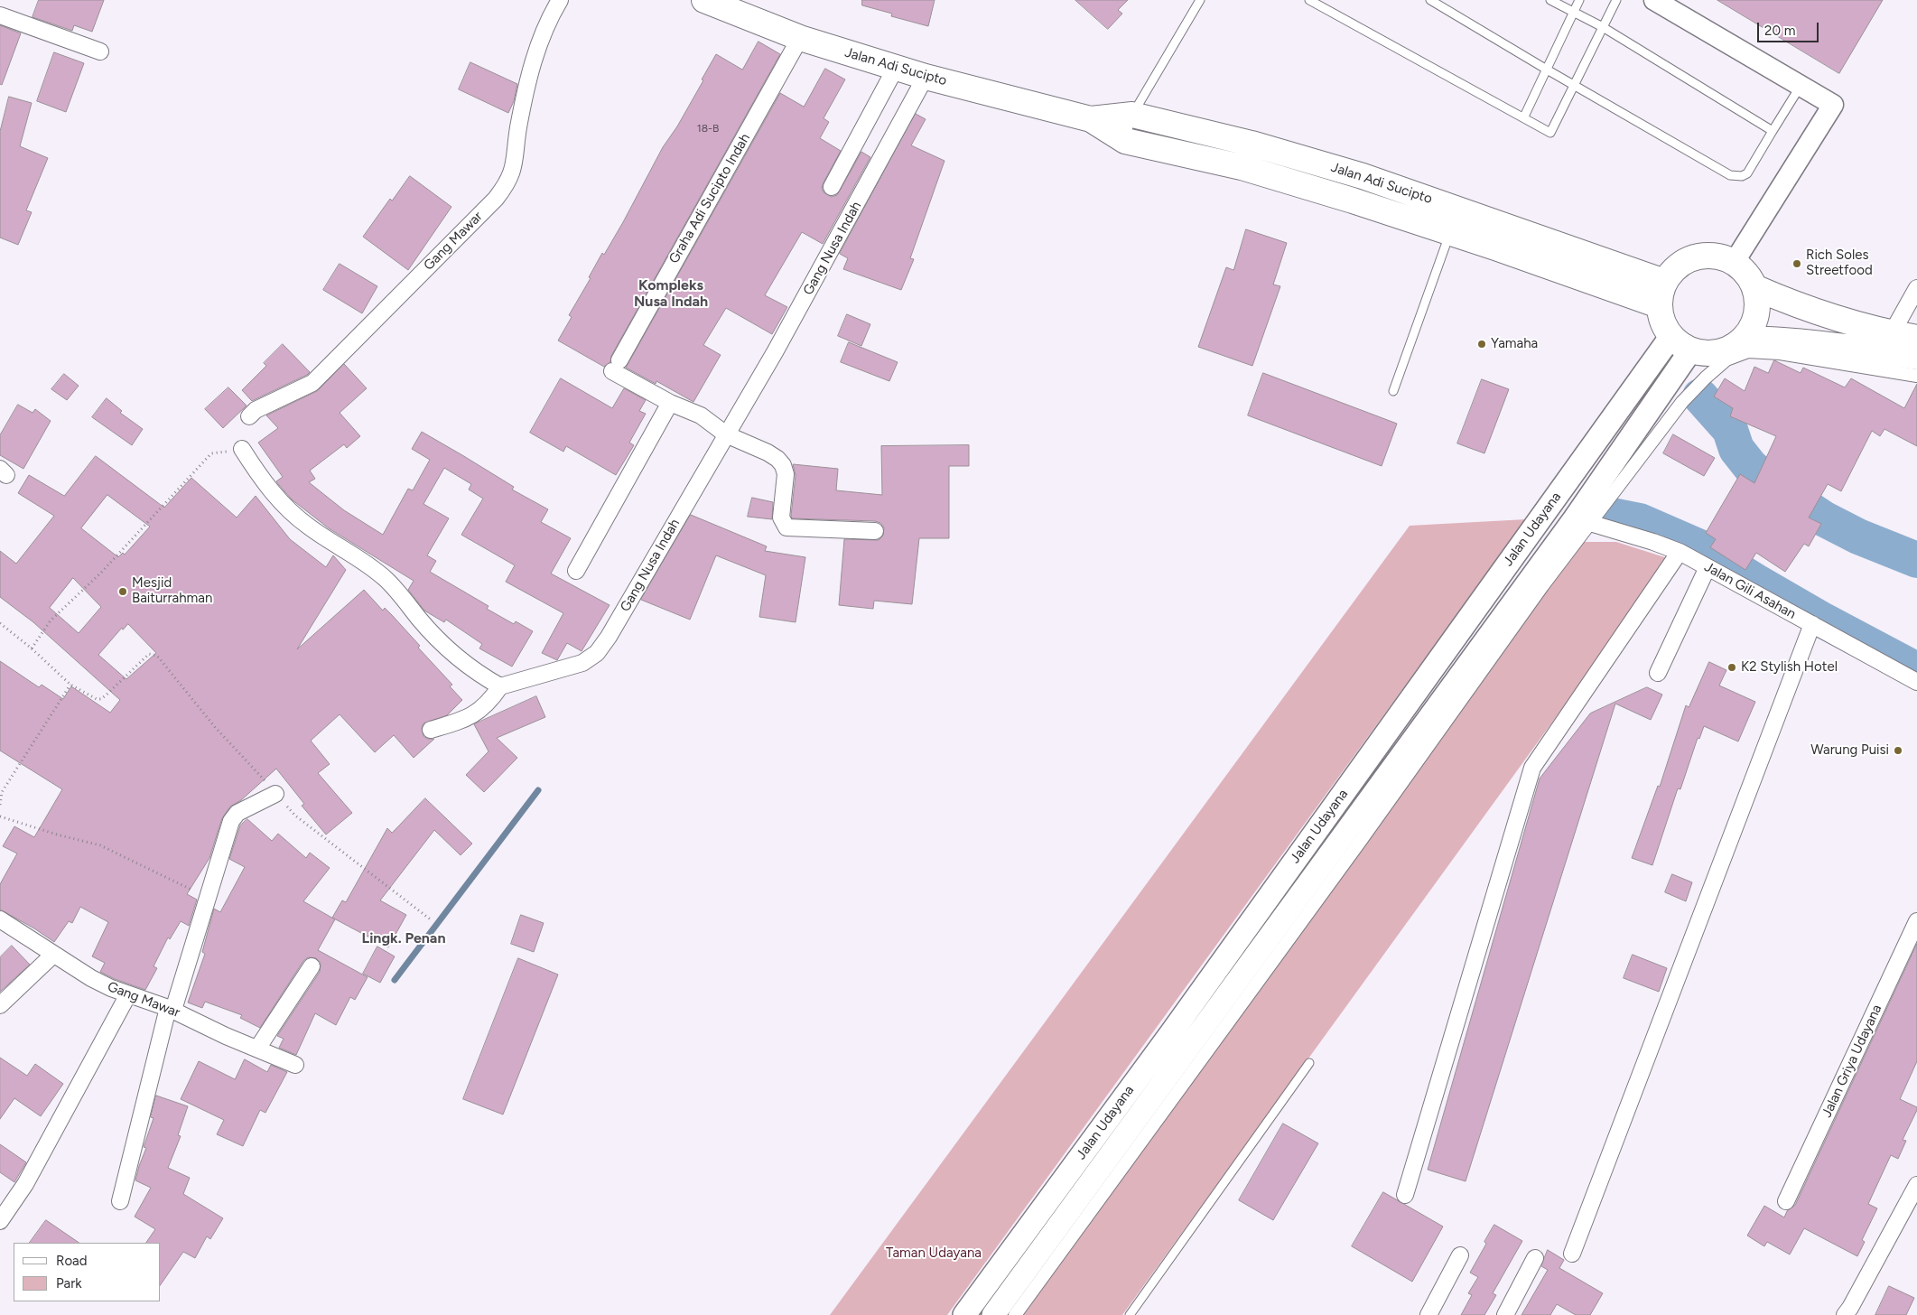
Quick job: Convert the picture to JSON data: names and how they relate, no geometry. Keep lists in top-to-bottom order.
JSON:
{
  "streets": {
    "highway": ["Jalan Adi Sucipto"],
    "main road": ["Jalan Udayana"],
    "street": [
      "Graha Adi Sucipto Indah",
      "Gang Mawar",
      "Gang Nusa Indah",
      "Jalan Gili Asahan",
      "Jalan Griya Udayana"
    ]
  },
  "crossings": [
    ["Jalan Adi Sucipto", "Graha Adi Sucipto Indah"],
    ["Jalan Adi Sucipto", "Gang Nusa Indah"],
    ["Jalan Adi Sucipto", "Jalan Udayana"],
    ["Jalan Udayana", "Jalan Gili Asahan"]
  ],
  "districts": ["Kompleks Nusa Indah", "Lingk. Penan"],
  "parks": ["Taman Udayana"],
  "places": [
    "Rich Soles Streetfood",
    "Yamaha",
    "Mesjid Baiturrahman",
    "K2 Stylish Hotel",
    "Warung Puisi"
  ],
  "house_numbers": ["18-B"],
  "legend": ["Road", "Park"],
  "scale_bar": "20 m"
}
